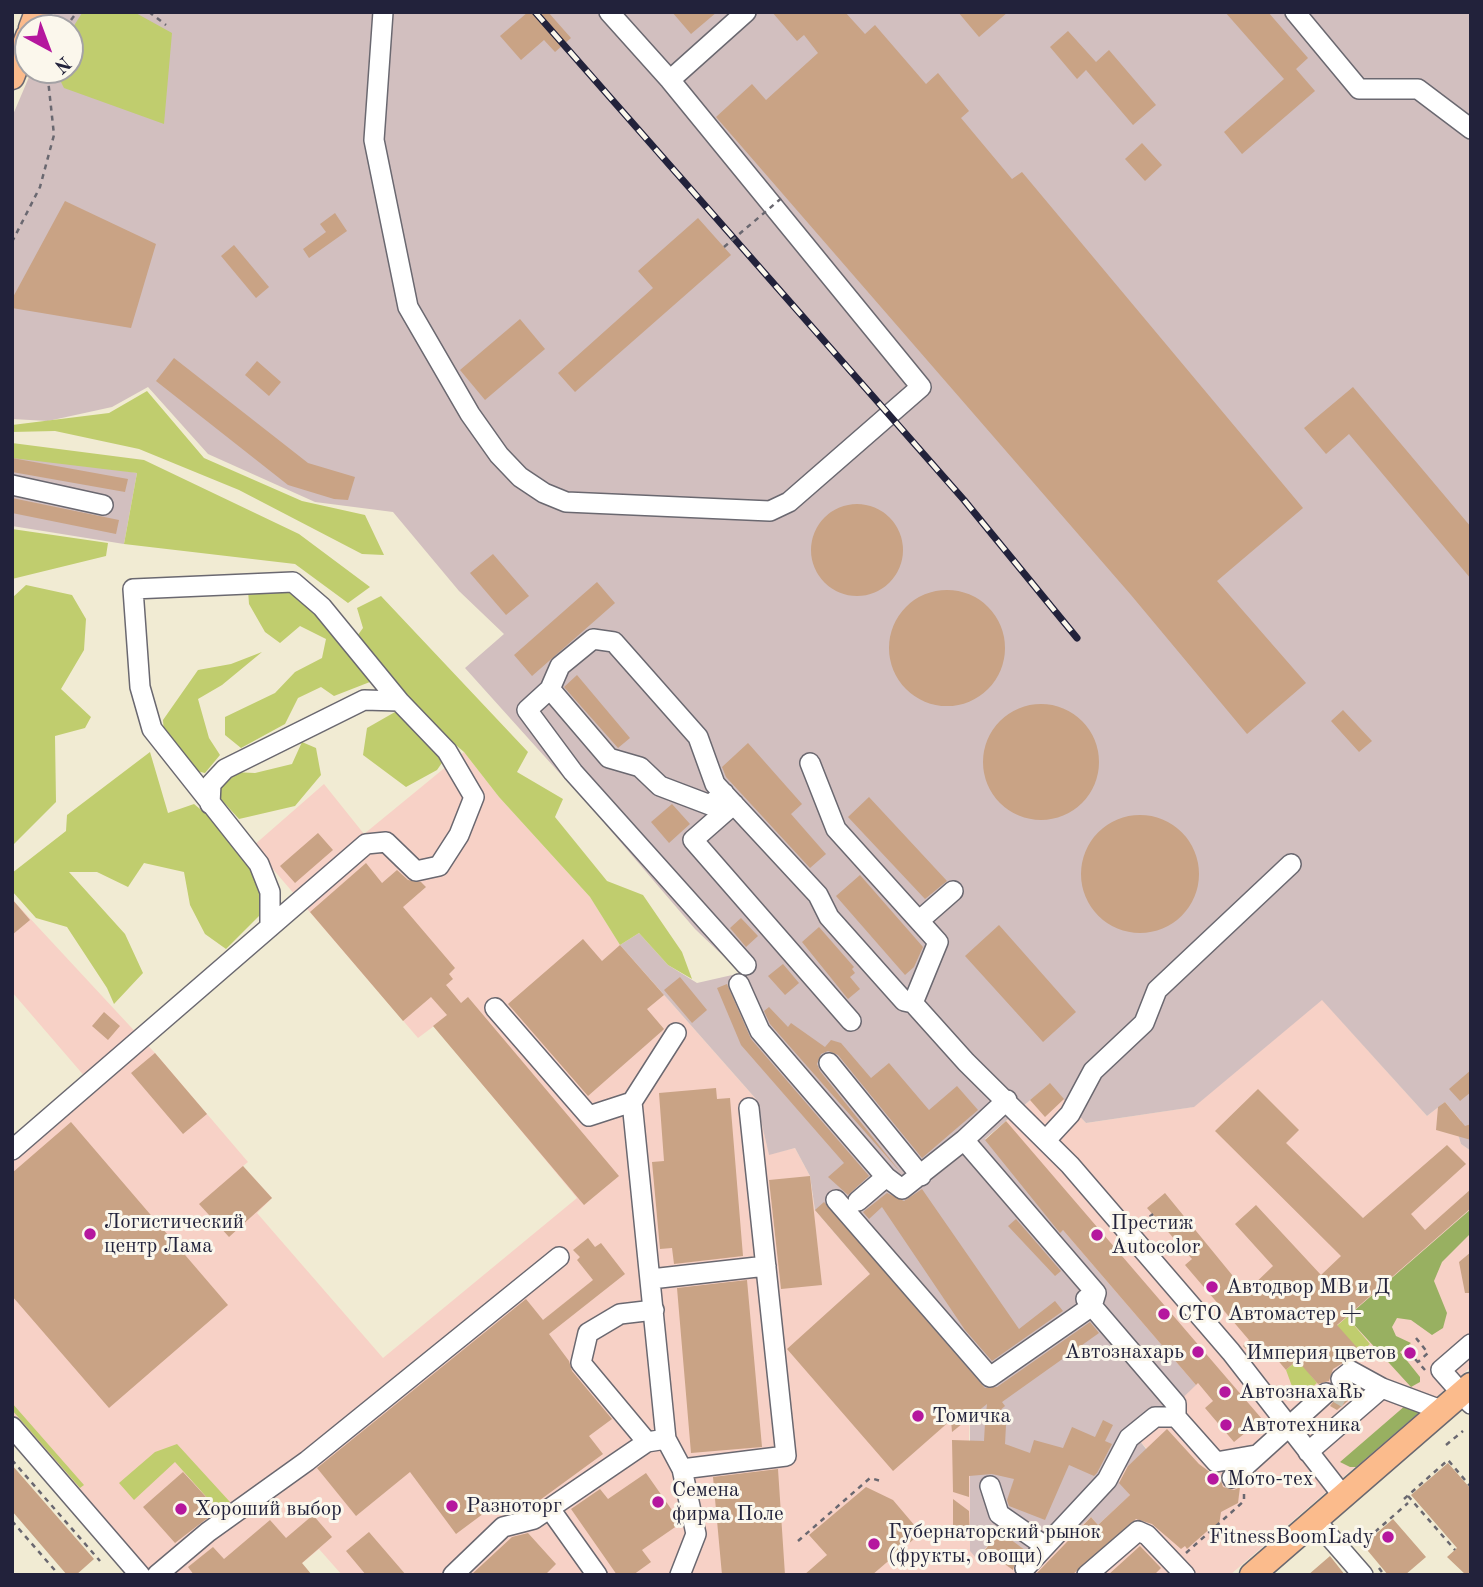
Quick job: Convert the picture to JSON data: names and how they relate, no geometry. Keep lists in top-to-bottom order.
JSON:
{
  "places": [
    "Логистический центр Лама",
    "Престиж Autocolor",
    "Автодвор МВ и Д",
    "СТО Автомастер +",
    "Автознахарь",
    "Империя цветов",
    "АвтознахаRь",
    "Томичка",
    "Автотехника",
    "Мото-тех",
    "Семена фирма Поле",
    "Разноторг",
    "Хороший выбор",
    "FitnessBoomLady",
    "Губернаторский рынок (фрукты, овощи)"
  ],
  "north": "bottom right"
}
